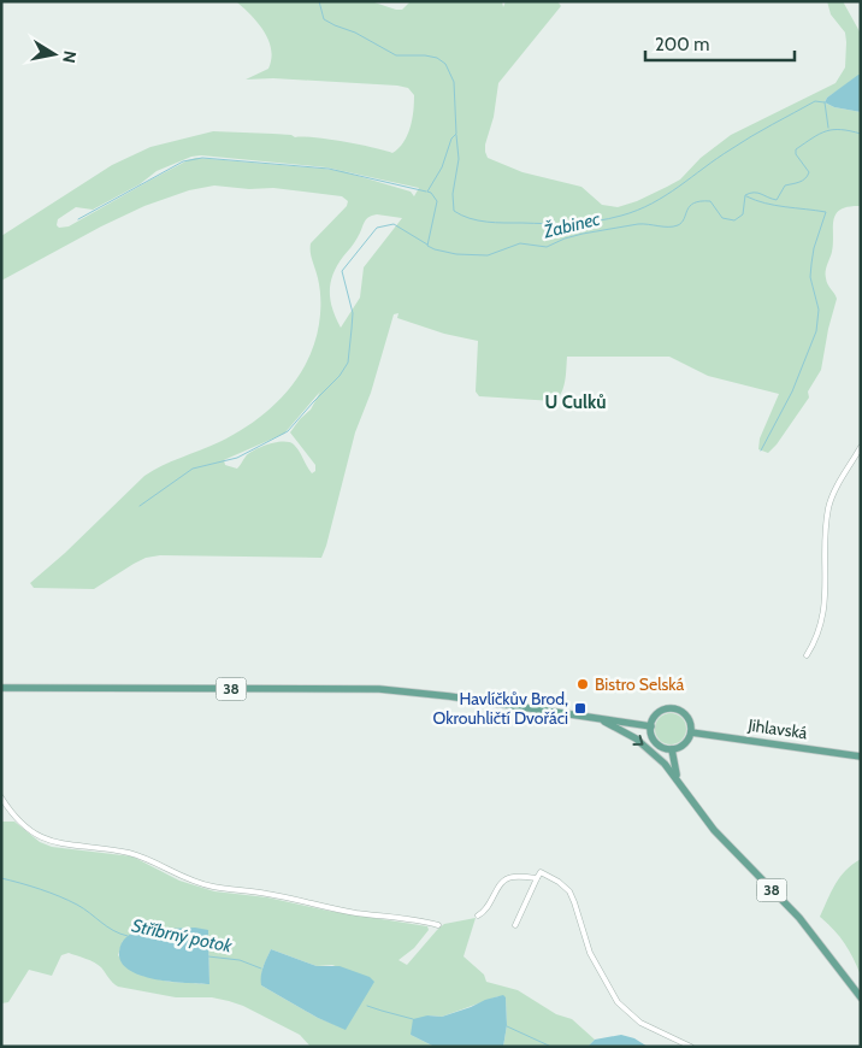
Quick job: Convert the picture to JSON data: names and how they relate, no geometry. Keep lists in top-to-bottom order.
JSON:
{
  "streets": {
    "main road": ["38", "Jihlavská"]
  },
  "crossings": [
    ["38", "Jihlavská"]
  ],
  "districts": ["U Culků"],
  "water": ["Žabinec", "Stříbrný potok"],
  "places": {
    "other": ["Bistro Selská"],
    "transit": ["Havlíčkův Brod, Okrouhličtí Dvořáci"]
  },
  "scale_bar": "200 m",
  "north": "right"
}
